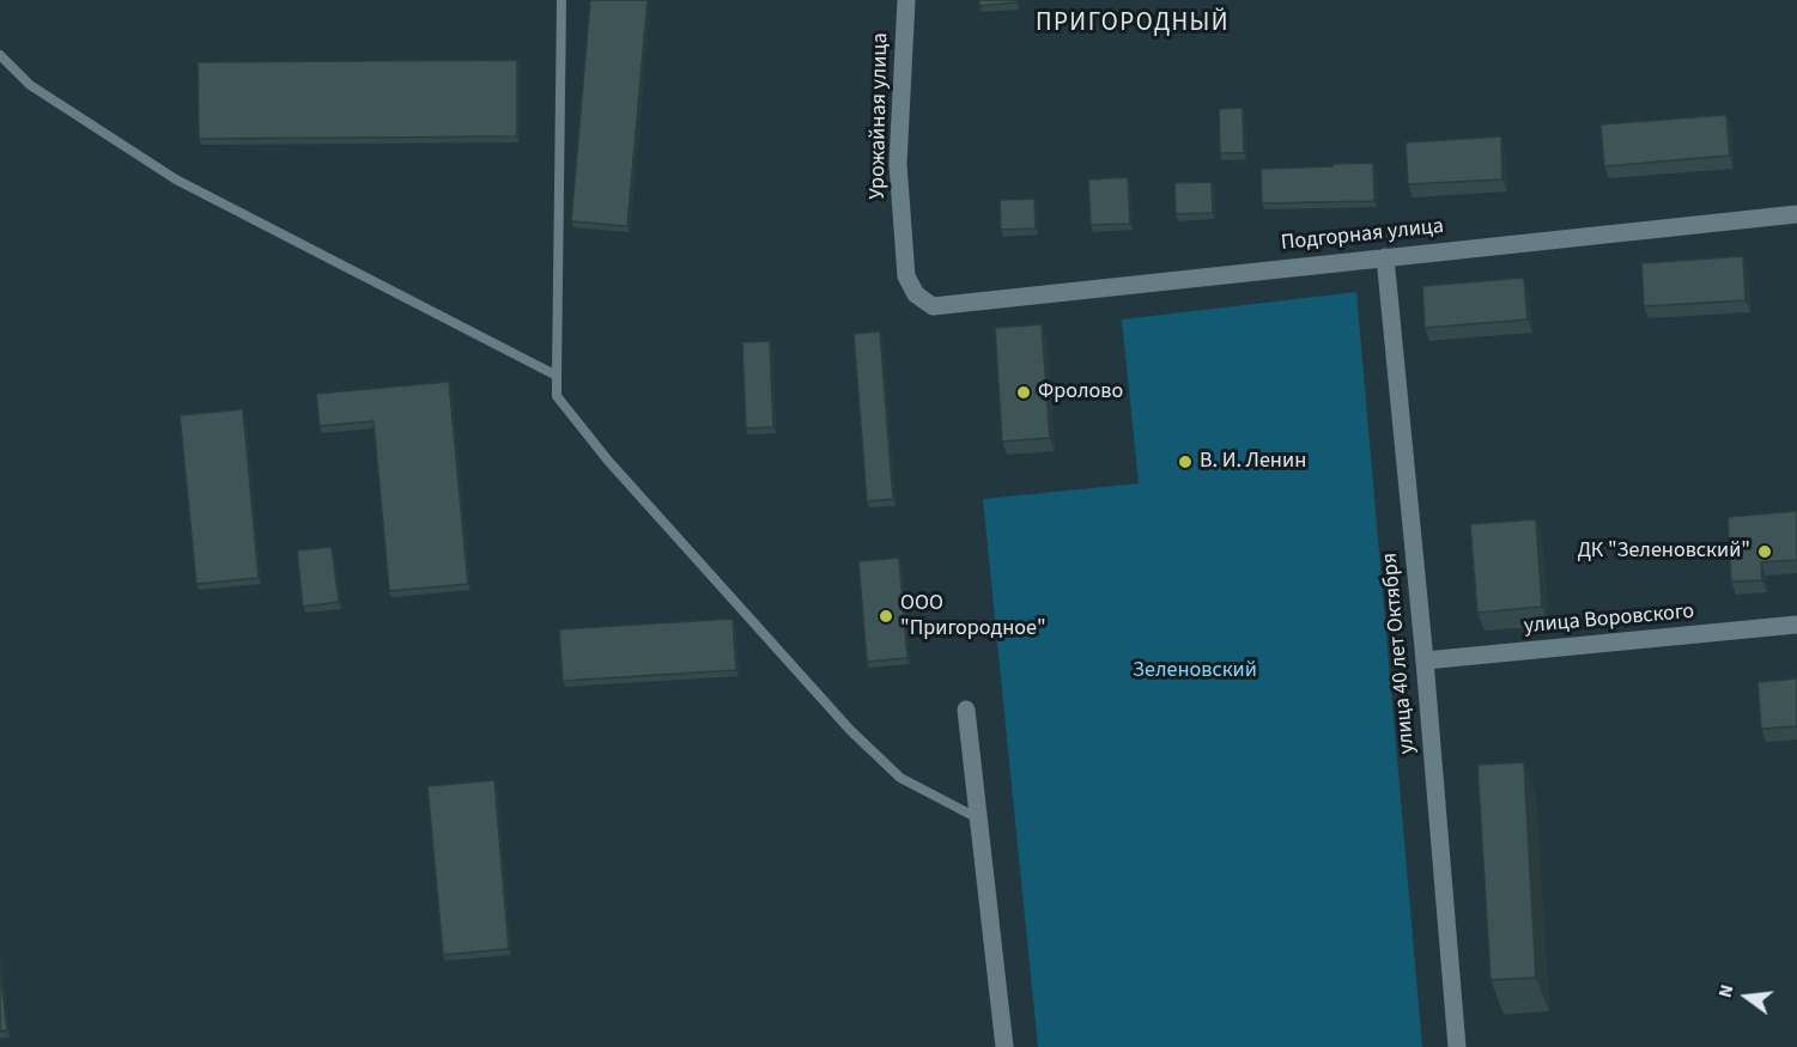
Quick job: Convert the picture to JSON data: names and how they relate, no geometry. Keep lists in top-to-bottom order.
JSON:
{
  "streets": {
    "street": [
      "Урожайная улица",
      "Подгорная улица",
      "улица Воровского",
      "улица 40 лет Октября"
    ]
  },
  "crossings": [
    ["Урожайная улица", "Подгорная улица"],
    ["Подгорная улица", "улица 40 лет Октября"],
    ["улица Воровского", "улица 40 лет Октября"]
  ],
  "districts": ["ПРИГОРОДНЫЙ"],
  "parks": ["Зеленовский"],
  "places": [
    "Фролово",
    "В. И. Ленин",
    "ДК \"Зеленовский\"",
    "ООО \"Пригородное\""
  ],
  "north": "left"
}
